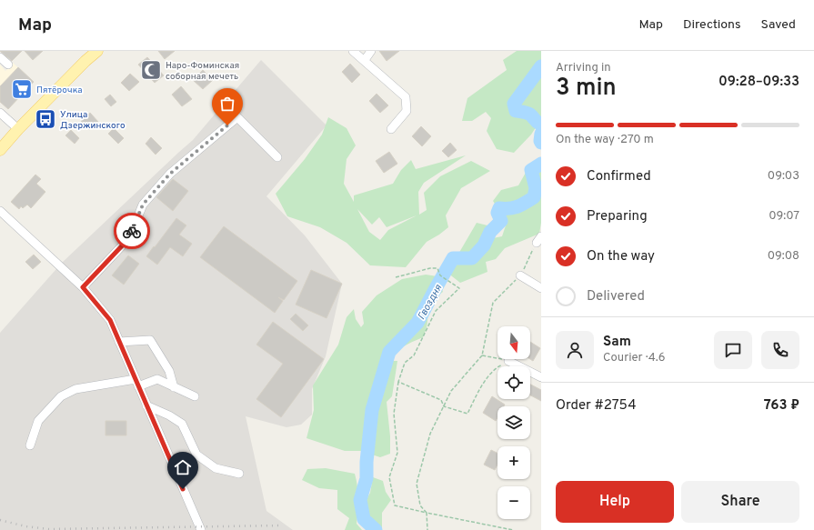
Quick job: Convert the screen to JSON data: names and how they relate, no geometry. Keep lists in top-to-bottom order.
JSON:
{
  "water": ["Гвоздня"],
  "places": {
    "mosque": ["Наро-Фоминская соборная мечеть"],
    "supermarket": ["Пятёрочка"],
    "bus stop": ["Улица Дзержинского"]
  },
  "north": "bottom",
  "page": {
    "header": "Map",
    "nav": ["Map", "Directions", "Saved"],
    "heading": ["3 min", "Arriving in", "09:28–09:33"],
    "panel": [
      "Sam",
      "Courier · 4.6",
      "Order #2754",
      "763 ₽"
    ],
    "bar": "On the way · 270 m",
    "list": [
      ["Confirmed", "09:03"],
      ["Preparing", "09:07"],
      ["On the way", "09:08"],
      "Delivered"
    ],
    "map_buttons": ["+", "−"],
    "buttons": ["Help", "Share"]
  }
}
